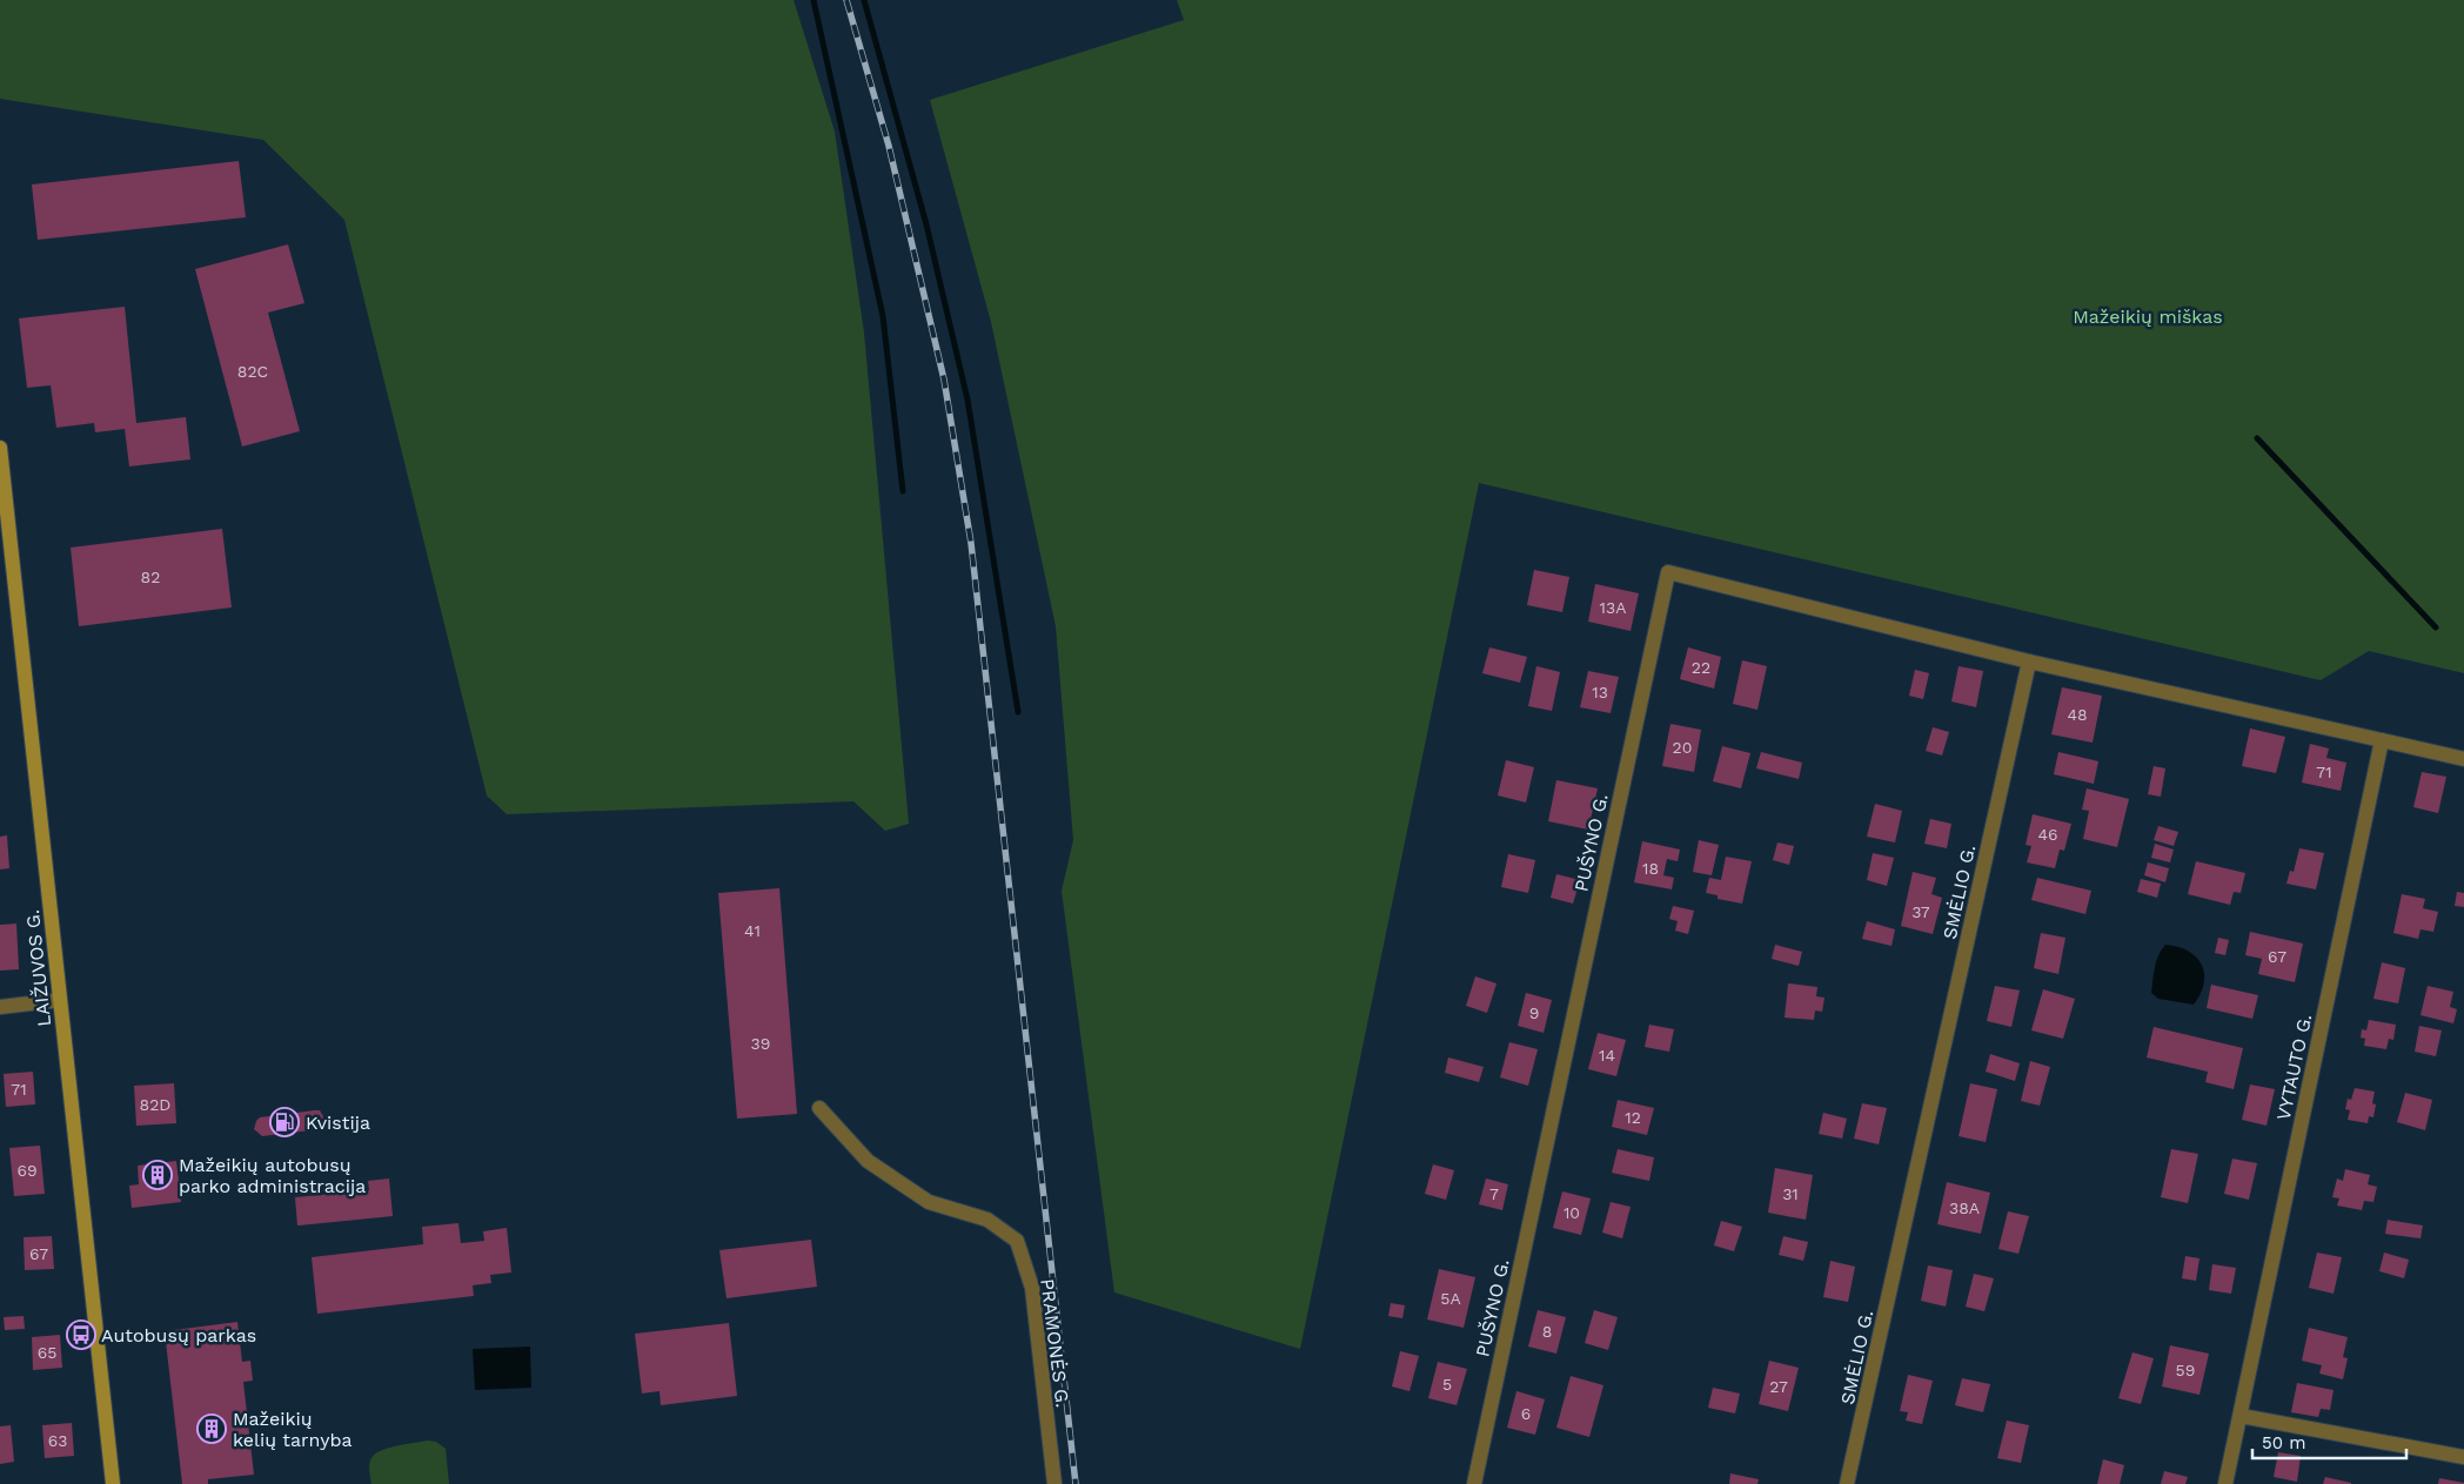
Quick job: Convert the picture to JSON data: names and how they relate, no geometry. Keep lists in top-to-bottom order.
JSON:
{
  "streets": {
    "main road": ["LAIŽUVOS G."],
    "street": [
      "PUŠYNO G.",
      "SMĖLIO G.",
      "VYTAUTO G.",
      "PRAMONĖS G."
    ]
  },
  "crossings": [
    ["PUŠYNO G.", "SMĖLIO G."]
  ],
  "parks": ["Mažeikių miškas"],
  "places": {
    "fuel station": ["Kvistija"],
    "building": ["Mažeikių autobusų parko administracija", "Mažeikių kelių tarnyba"],
    "bus stop": ["Autobusų parkas"]
  },
  "house_numbers": [
    "82C",
    "82",
    "13A",
    "22",
    "13",
    "48",
    "20",
    "71",
    "46",
    "18",
    "37",
    "41",
    "67",
    "9",
    "39",
    "14",
    "71",
    "82D",
    "12",
    "69",
    "7",
    "31",
    "38A",
    "10",
    "67",
    "5A",
    "8",
    "65",
    "59",
    "5",
    "27",
    "6",
    "63"
  ],
  "scale_bar": "50 m"
}
